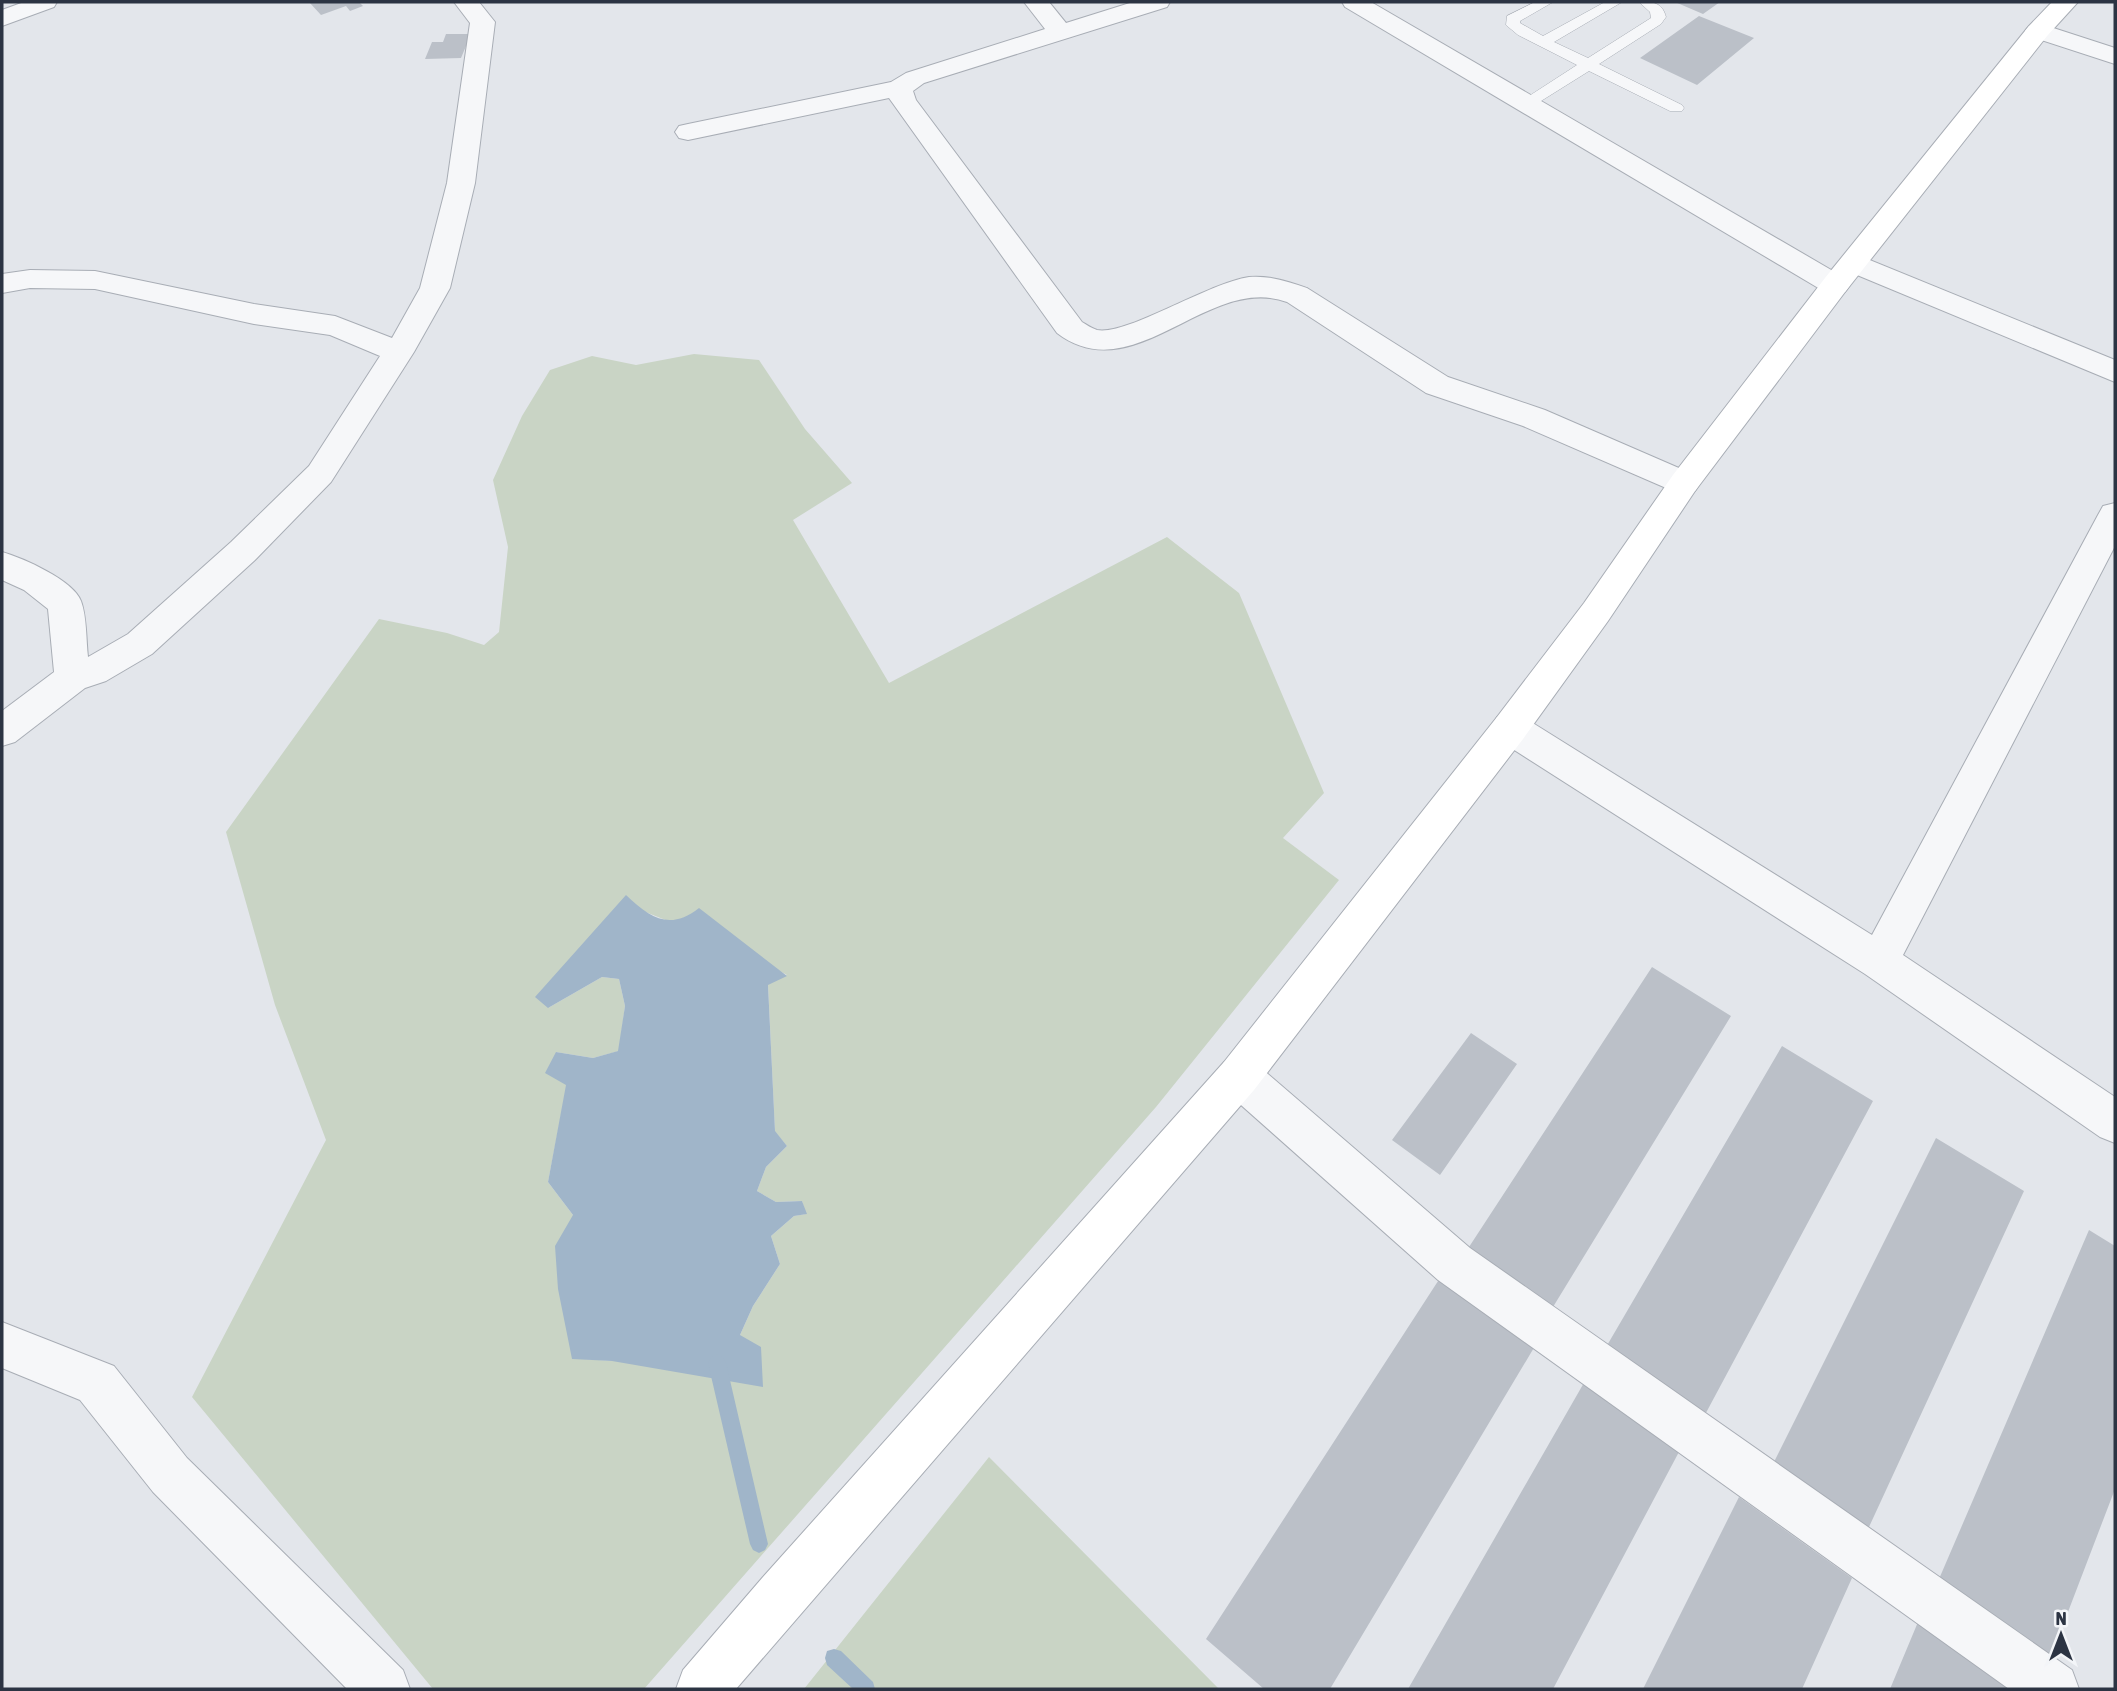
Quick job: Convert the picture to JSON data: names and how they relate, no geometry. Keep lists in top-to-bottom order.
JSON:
{
  "north": "top"
}
